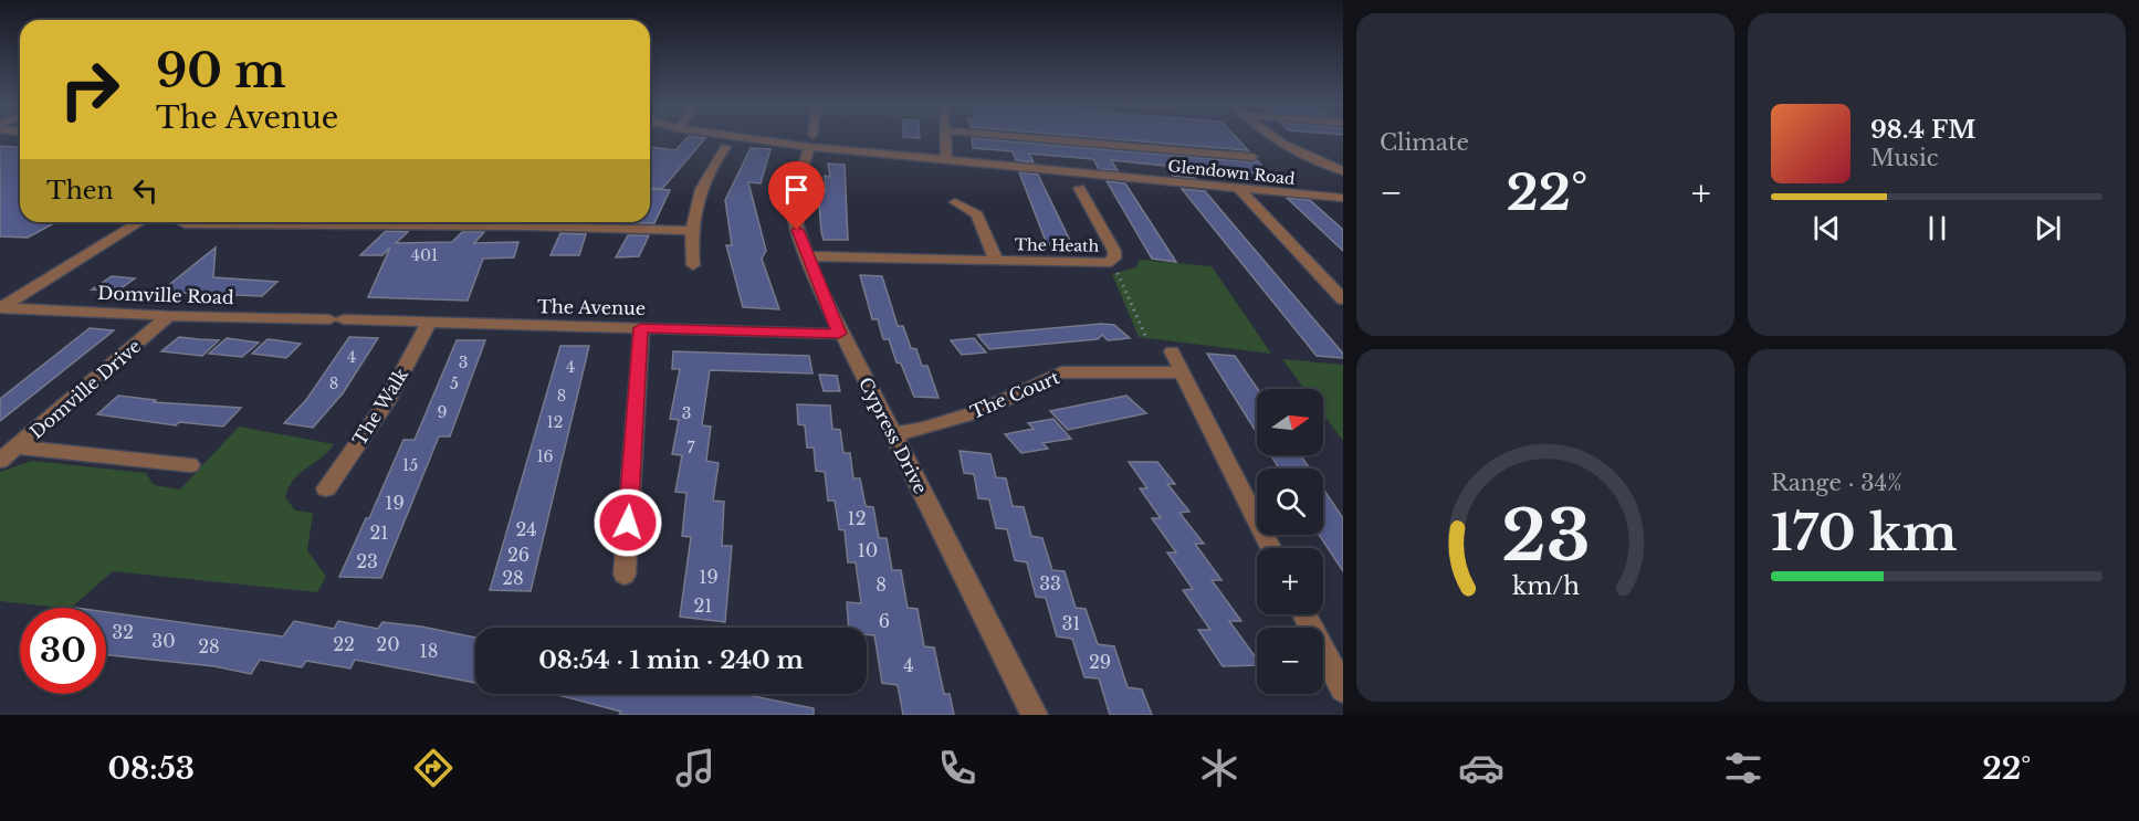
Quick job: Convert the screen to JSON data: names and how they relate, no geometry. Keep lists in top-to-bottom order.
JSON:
{
  "streets": {
    "street": [
      "Glendown Road",
      "The Heath",
      "Domville Road",
      "The Avenue",
      "Domville Drive",
      "The Court",
      "The Walk",
      "Cypress Drive"
    ]
  },
  "crossings": [
    ["Glendown Road", "Cypress Drive"],
    ["The Heath", "Cypress Drive"],
    ["Domville Road", "The Avenue"],
    ["Domville Road", "Domville Drive"],
    ["The Avenue", "The Walk"],
    ["The Avenue", "Cypress Drive"],
    ["The Court", "Cypress Drive"]
  ],
  "house_numbers": [
    "401",
    "4",
    "3",
    "4",
    "8",
    "5",
    "8",
    "9",
    "3",
    "12",
    "7",
    "16",
    "15",
    "19",
    "12",
    "24",
    "21",
    "10",
    "26",
    "23",
    "19",
    "28",
    "33",
    "8",
    "21",
    "6",
    "31",
    "32",
    "30",
    "22",
    "20",
    "28",
    "18",
    "29",
    "4"
  ],
  "north": "right",
  "page": {
    "tile": [
      "Climate",
      ["Range · 34%", "170 km"]
    ],
    "turn": ["90 m", "The Avenue"],
    "song": ["98.4 FM", "Music"],
    "then": "Then",
    "heat": ["−", "22°", "+"],
    "map_buttons": ["+", "−"],
    "limit": "30",
    "trip": "08:54 · 1 min · 240 m",
    "tabs": ["08:53", "22°"],
    "gauge": ["23", "km/h"]
  }
}
